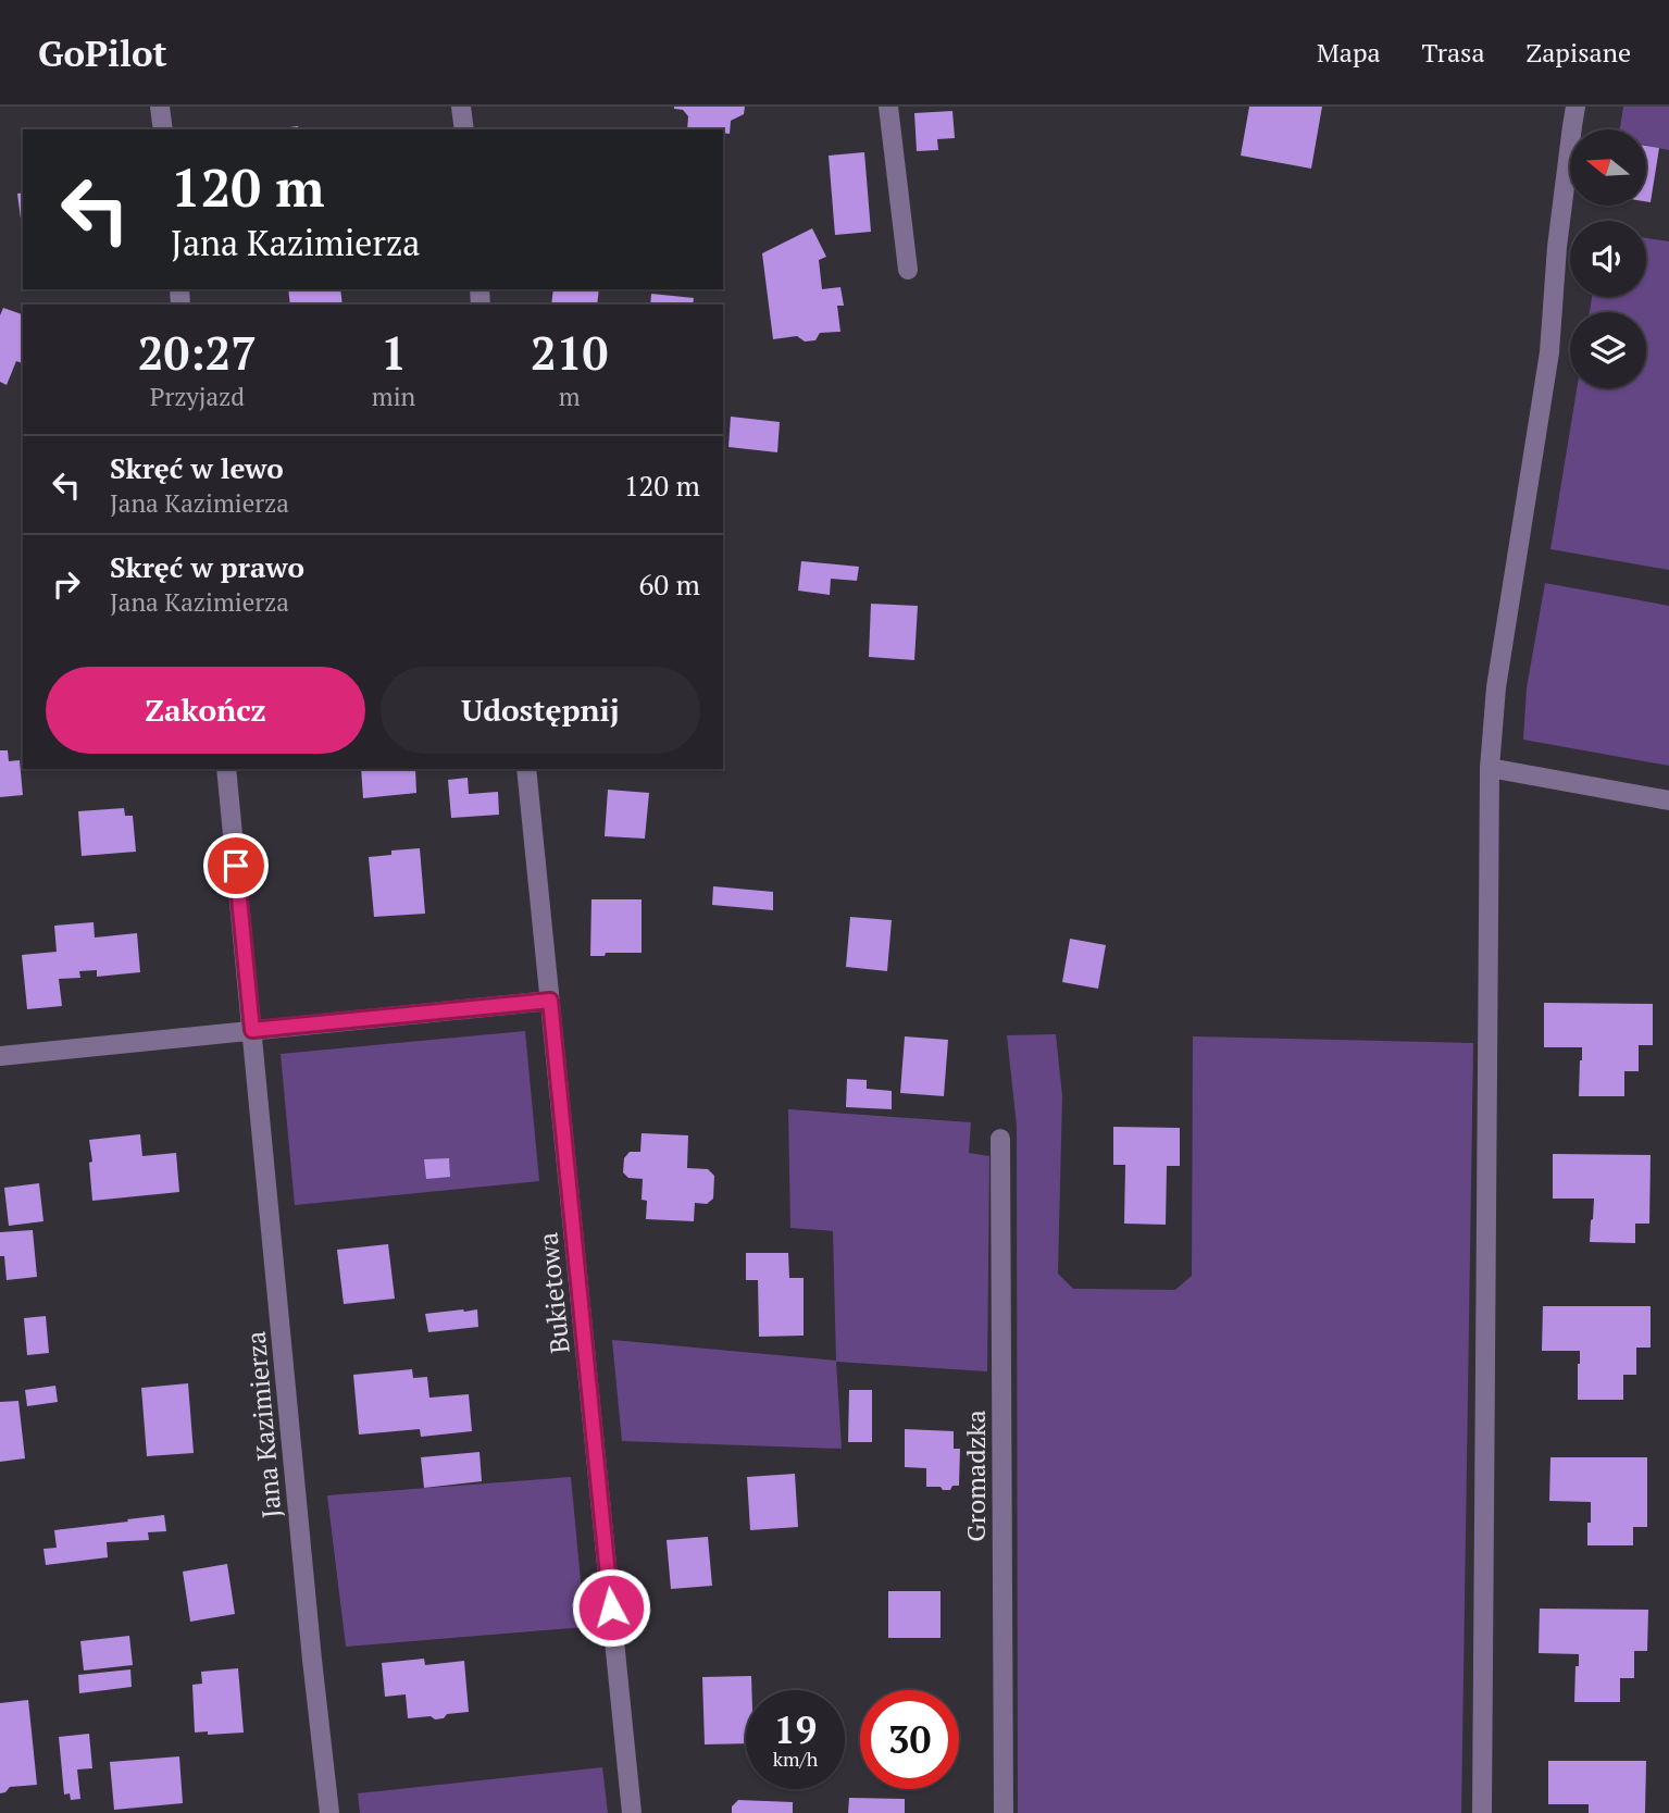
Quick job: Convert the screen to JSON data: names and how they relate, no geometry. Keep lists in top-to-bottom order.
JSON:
{
  "streets": {
    "street": ["Bukietowa", "Jana Kazimierza", "Gromadzka"]
  },
  "north": "left",
  "page": {
    "header": "GoPilot",
    "nav": ["Mapa", "Trasa", "Zapisane"],
    "turn": ["120 m", "Jana Kazimierza"],
    "eta": [
      "20:27",
      "Przyjazd",
      "1",
      "min",
      "210",
      "m"
    ],
    "list": [
      {
        "name": "Skręć w lewo",
        "note": "Jana Kazimierza",
        "value": "120 m"
      },
      {
        "name": "Skręć w prawo",
        "note": "Jana Kazimierza",
        "value": "60 m"
      }
    ],
    "buttons": ["Zakończ", "Udostępnij"],
    "speed": "19 km/h",
    "limit": "30"
  }
}
